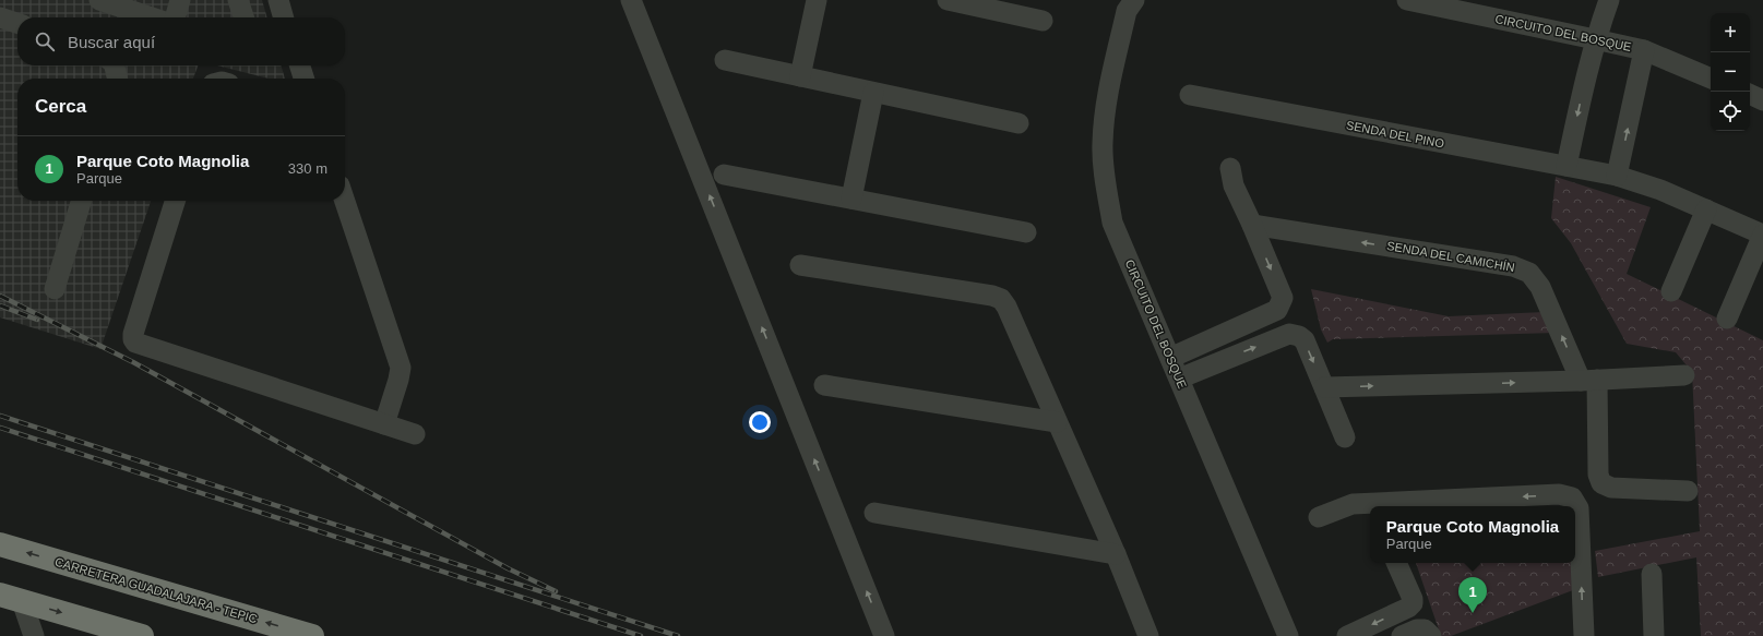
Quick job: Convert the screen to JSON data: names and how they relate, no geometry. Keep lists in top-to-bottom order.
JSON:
{
  "streets": {
    "highway": ["CARRETERA GUADALAJARA - TEPIC"],
    "street": ["CIRCUITO DEL BOSQUE", "SENDA DEL PINO", "SENDA DEL CAMICHÍN"]
  },
  "one_way": ["SENDA DEL CAMICHÍN"],
  "page": {
    "map_buttons": ["+", "−"],
    "search": "Buscar aquí",
    "heading": "Cerca",
    "list": [
      {
        "mark": "1",
        "name": "Parque Coto Magnolia",
        "note": "Parque",
        "value": "330 m"
      }
    ],
    "popup": ["Parque Coto Magnolia", "Parque"],
    "pins": "1"
  }
}
